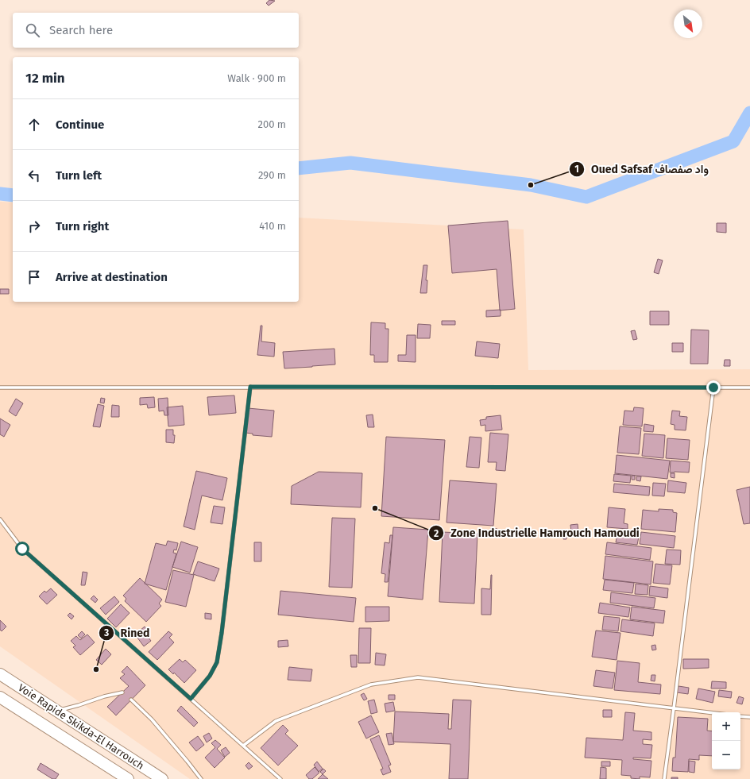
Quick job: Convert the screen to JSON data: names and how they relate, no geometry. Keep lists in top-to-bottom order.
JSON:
{
  "streets": {
    "highway": ["Voie Rapide Skikda-El Harrouch"]
  },
  "places": ["Oued Safsaf واد صفصاف", "Zone Industrielle Hamrouch Hamoudi", "Rined"],
  "north": "bottom right",
  "page": {
    "search": "Search here",
    "heading": ["12 min", "Walk · 900 m"],
    "list": [
      ["Continue", "200 m"],
      ["Turn left", "290 m"],
      ["Turn right", "410 m"],
      "Arrive at destination"
    ],
    "map_buttons": ["+", "−"]
  }
}
